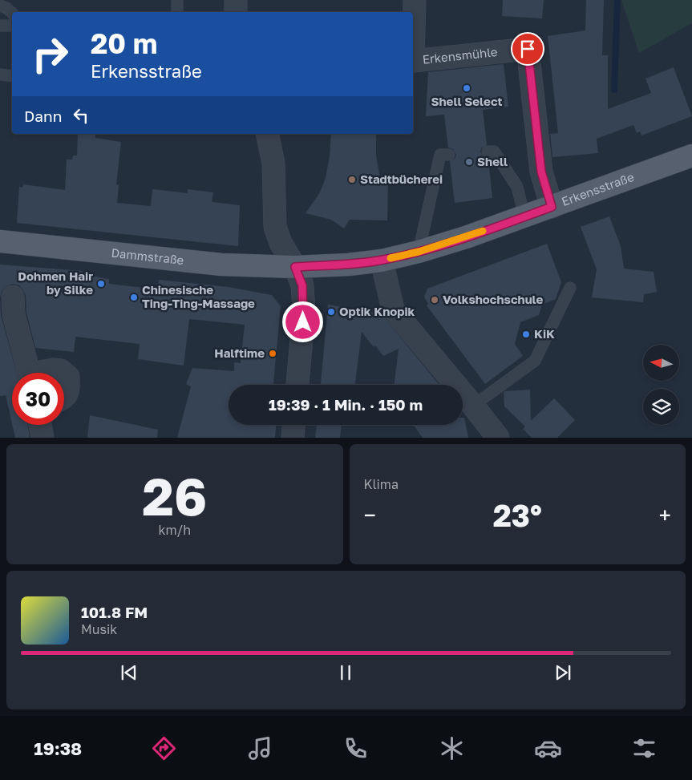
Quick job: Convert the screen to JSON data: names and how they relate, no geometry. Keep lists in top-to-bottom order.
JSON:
{
  "streets": {
    "main road": ["Erkensstraße", "Dammstraße"],
    "street": ["Erkensmühle"]
  },
  "crossings": [
    ["Erkensmühle", "Erkensstraße"],
    ["Erkensstraße", "Dammstraße"]
  ],
  "places": [
    "Shell Select",
    "Shell",
    "Stadtbücherei",
    "Dohmen Hair by Silke",
    "Chinesische Ting-Ting-Massage",
    "Volkshochschule",
    "Optik Knopik",
    "KiK",
    "Halftime"
  ],
  "north": "left",
  "page": {
    "turn": ["20 m", "Erkensstraße"],
    "then": "Dann",
    "limit": "30",
    "trip": "19:39 · 1 Min. · 150 m",
    "tile": [
      ["26", "km/h"],
      "Klima"
    ],
    "heat": ["−", "23°", "+"],
    "song": ["101.8 FM", "Musik"],
    "tabs": "19:38"
  }
}
